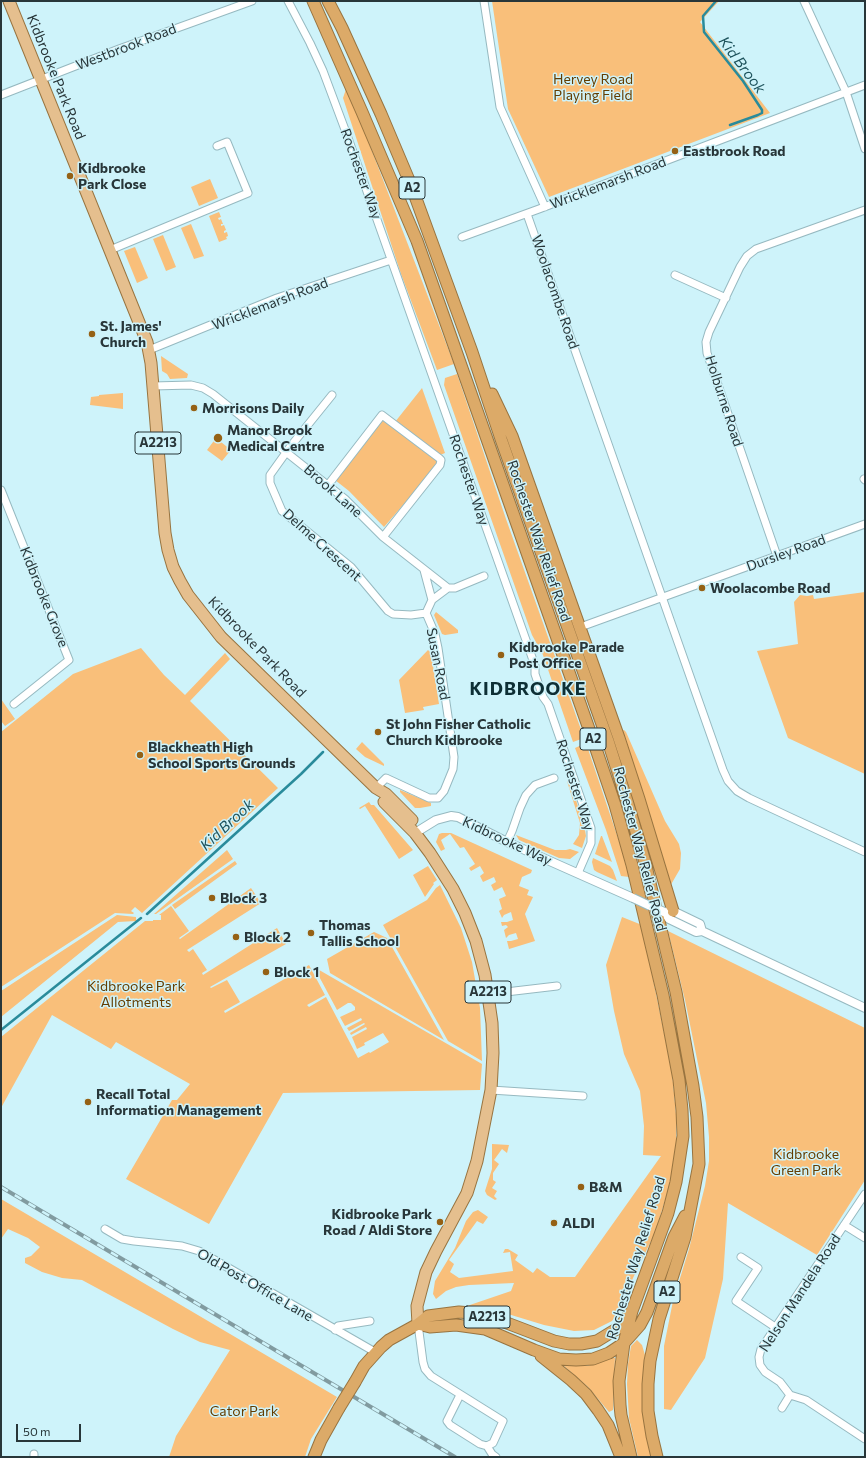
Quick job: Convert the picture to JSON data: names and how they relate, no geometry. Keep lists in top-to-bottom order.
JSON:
{
  "streets": {
    "highway": ["A2", "A2213", "Rochester Way Relief Road"],
    "main road": ["Kidbrooke Park Road"],
    "street": [
      "Westbrook Road",
      "Rochester Way",
      "Wricklemarsh Road",
      "Woolacombe Road",
      "Holburne Road",
      "Brook Lane",
      "Delme Crescent",
      "Dursley Road",
      "Kidbrooke Grove",
      "Susan Road",
      "Kidbrooke Way",
      "Old Post Office Lane",
      "Nelson Mandela Road"
    ]
  },
  "crossings": [
    ["Westbrook Road", "Kidbrooke Park Road"],
    ["Kidbrooke Park Road", "Wricklemarsh Road"],
    ["Kidbrooke Park Road", "A2213"],
    ["Kidbrooke Park Road", "Brook Lane"],
    ["Kidbrooke Park Road", "Susan Road"],
    ["Kidbrooke Park Road", "Kidbrooke Way"],
    ["Rochester Way", "Wricklemarsh Road"],
    ["Rochester Way", "Kidbrooke Way"],
    ["Wricklemarsh Road", "Woolacombe Road"],
    ["A2", "Rochester Way Relief Road"],
    ["Woolacombe Road", "Dursley Road"],
    ["Holburne Road", "Dursley Road"],
    ["A2213", "Rochester Way Relief Road"],
    ["A2213", "Old Post Office Lane"],
    ["Brook Lane", "Delme Crescent"],
    ["Delme Crescent", "Susan Road"]
  ],
  "districts": ["KIDBROOKE"],
  "water": ["Kid Brook"],
  "parks": [
    "Hervey Road Playing Field",
    "Kidbrooke Park Allotments",
    "Kidbrooke Green Park",
    "Cator Park"
  ],
  "places": [
    "Eastbrook Road",
    "Kidbrooke Park Close",
    "St. James' Church",
    "Morrisons Daily",
    "Manor Brook Medical Centre",
    "Woolacombe Road",
    "Kidbrooke Parade Post Office",
    "St John Fisher Catholic Church Kidbrooke",
    "Blackheath High School Sports Grounds",
    "Block 3",
    "Thomas Tallis School",
    "Block 2",
    "Block 1",
    "Recall Total Information Management",
    "B&M",
    "Kidbrooke Park Road / Aldi Store",
    "ALDI"
  ],
  "scale_bar": "50 m"
}
